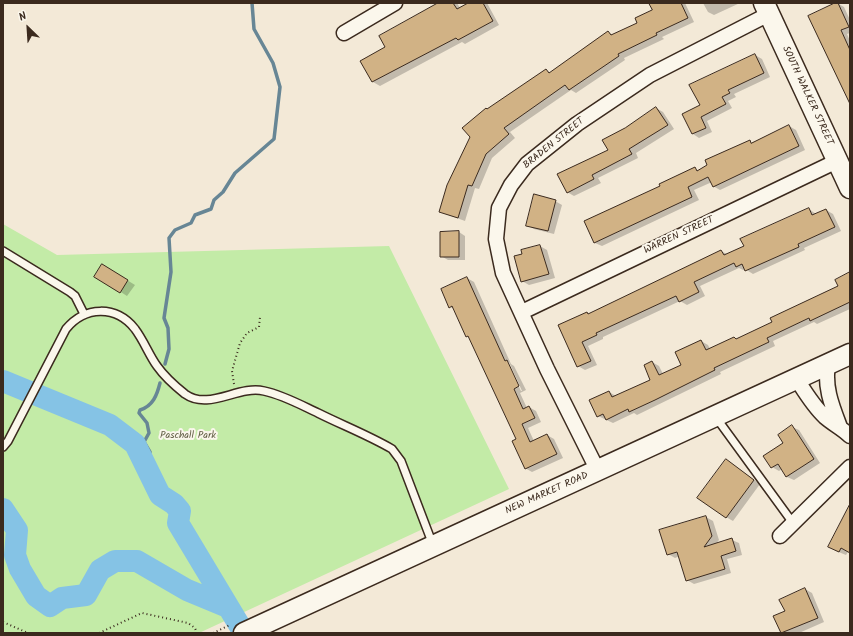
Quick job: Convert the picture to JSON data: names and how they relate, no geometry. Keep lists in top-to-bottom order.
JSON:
{
  "streets": {
    "street": [
      "SOUTH WALKER STREET",
      "BRADEN STREET",
      "WARREN STREET",
      "NEW MARKET ROAD"
    ]
  },
  "crossings": [
    ["SOUTH WALKER STREET", "BRADEN STREET"],
    ["SOUTH WALKER STREET", "WARREN STREET"],
    ["BRADEN STREET", "WARREN STREET"],
    ["BRADEN STREET", "NEW MARKET ROAD"]
  ],
  "parks": ["Paschall Park"],
  "north": "top left"
}
